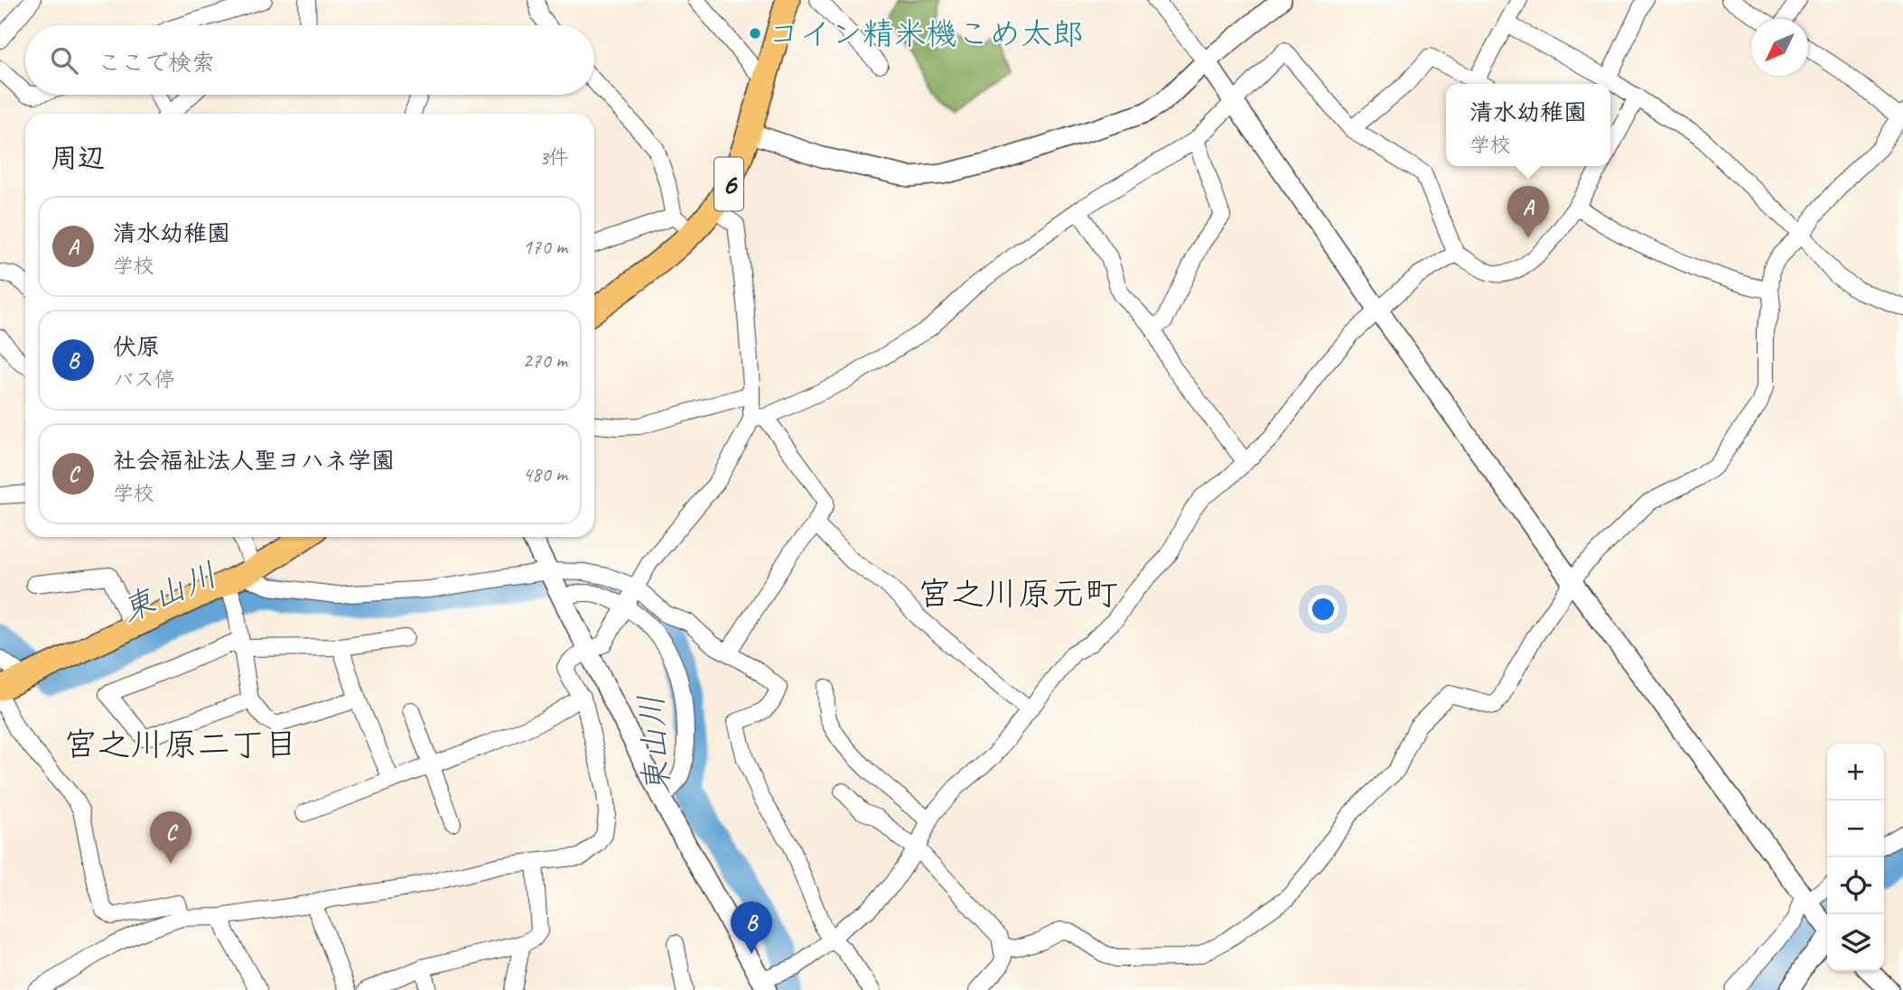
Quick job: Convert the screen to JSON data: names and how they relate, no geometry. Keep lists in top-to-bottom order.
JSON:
{
  "streets": {
    "main road": ["6"]
  },
  "districts": ["宮之川原元町", "宮之川原二丁目"],
  "water": ["東山川"],
  "places": ["コイン精米機こめ太郎"],
  "north": "bottom left",
  "page": {
    "search": "ここで検索",
    "popup": ["清水幼稚園", "学校"],
    "heading": ["周辺", "3件"],
    "pins": ["A", "C", "B"],
    "list": [
      {
        "mark": "A",
        "name": "清水幼稚園",
        "note": "学校",
        "value": "170 m"
      },
      {
        "mark": "B",
        "name": "伏原",
        "note": "バス停",
        "value": "270 m"
      },
      {
        "mark": "C",
        "name": "社会福祉法人聖ヨハネ学園",
        "note": "学校",
        "value": "480 m"
      }
    ],
    "map_buttons": ["+", "−"]
  }
}
